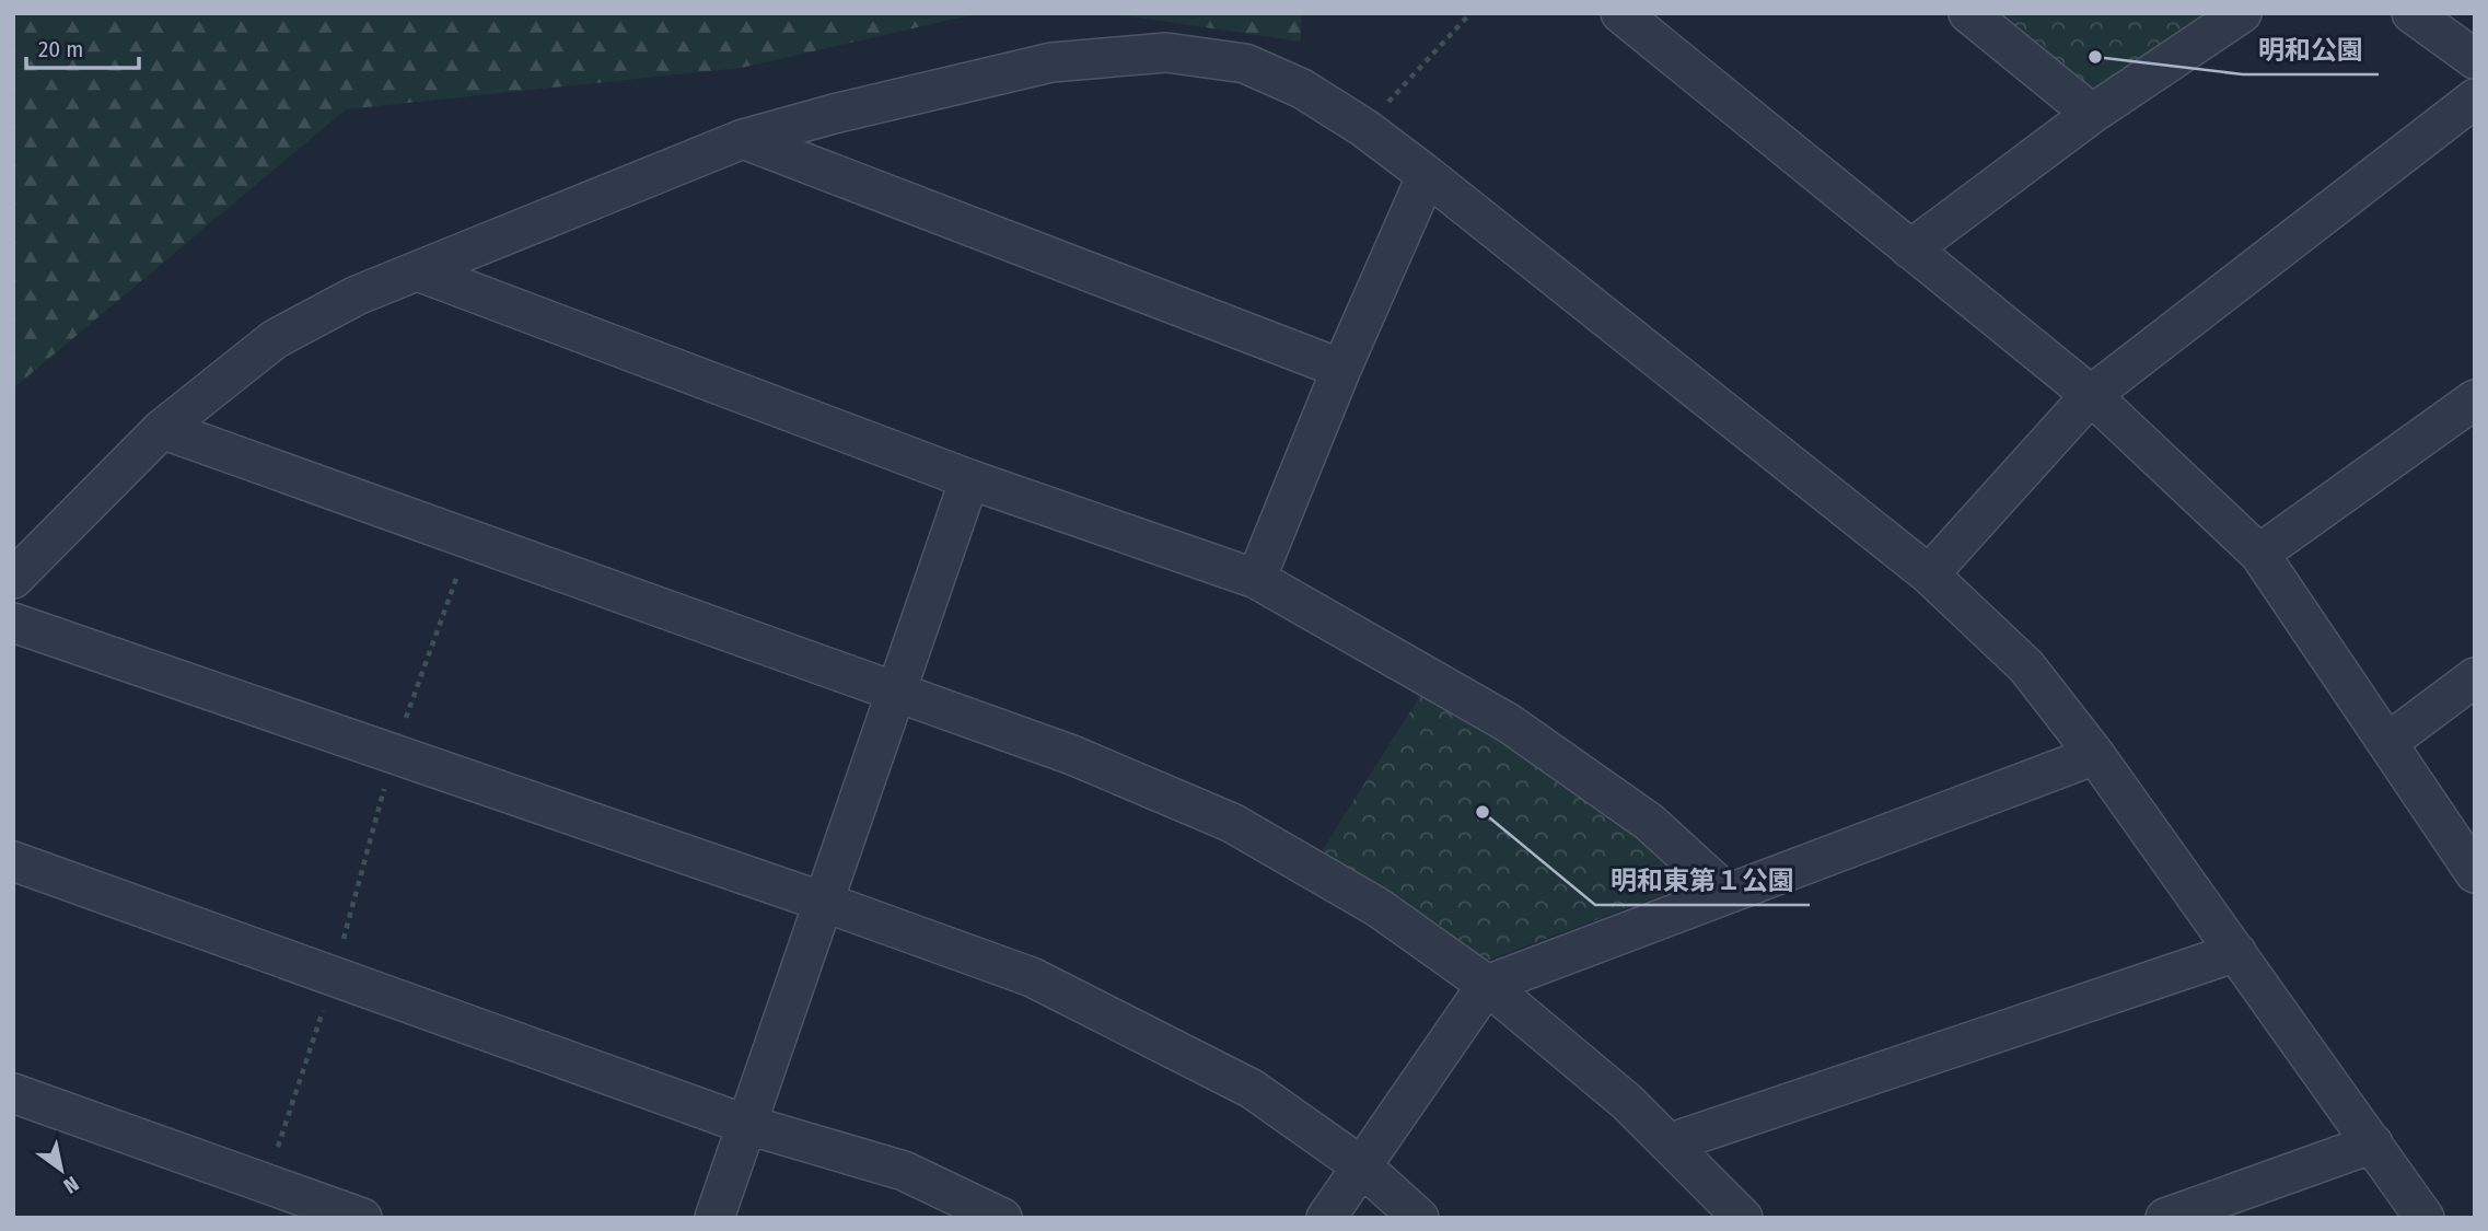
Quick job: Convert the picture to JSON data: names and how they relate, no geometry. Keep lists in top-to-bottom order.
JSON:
{
  "places": ["明和公園", "明和東第１公園"],
  "scale_bar": "20 m",
  "north": "bottom right"
}
